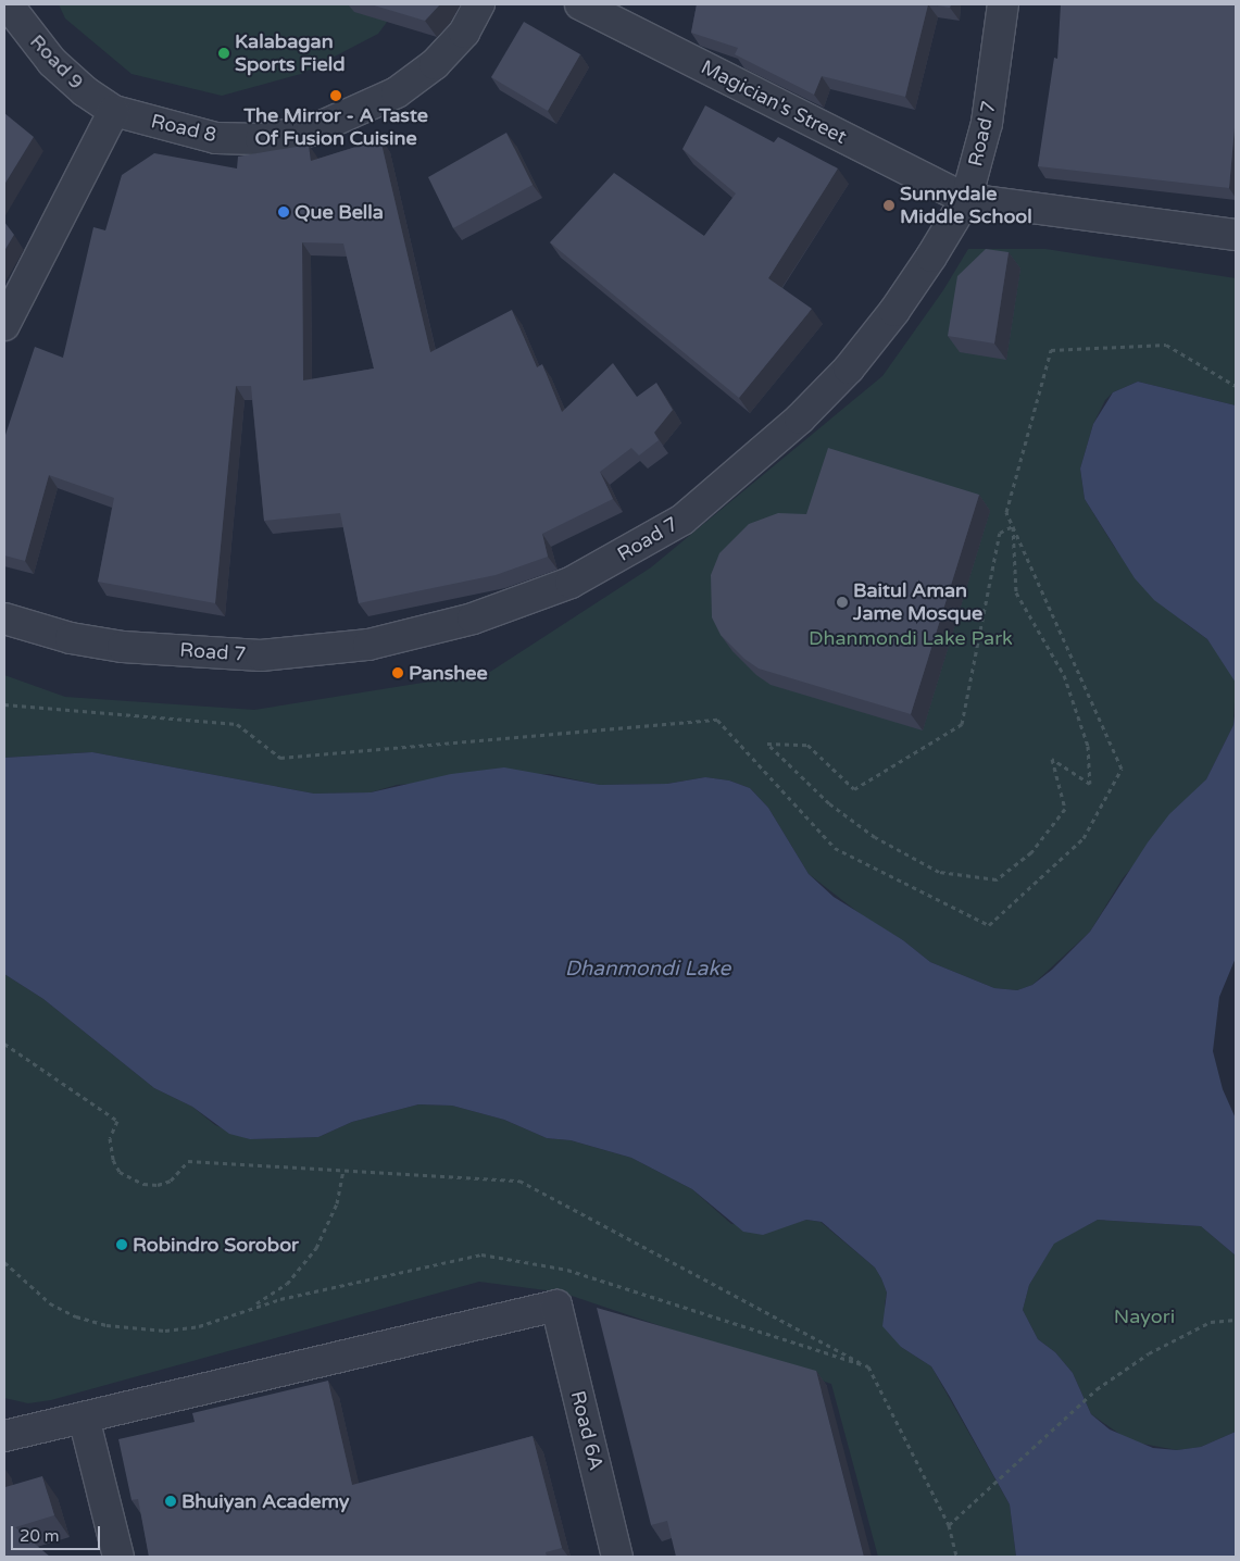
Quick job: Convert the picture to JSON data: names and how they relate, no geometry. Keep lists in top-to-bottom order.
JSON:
{
  "streets": {
    "street": [
      "Road 9",
      "Magician's Street",
      "Road 8",
      "Road 7",
      "Road 6A"
    ]
  },
  "crossings": [
    ["Road 9", "Road 8"],
    ["Magician's Street", "Road 7"]
  ],
  "water": ["Dhanmondi Lake"],
  "parks": ["Dhanmondi Lake Park", "Nayori"],
  "places": [
    "Kalabagan Sports Field",
    "The Mirror - A Taste Of Fusion Cuisine",
    "Sunnydale Middle School",
    "Que Bella",
    "Baitul Aman Jame Mosque",
    "Panshee",
    "Robindro Sorobor",
    "Bhuiyan Academy"
  ],
  "scale_bar": "20 m"
}
